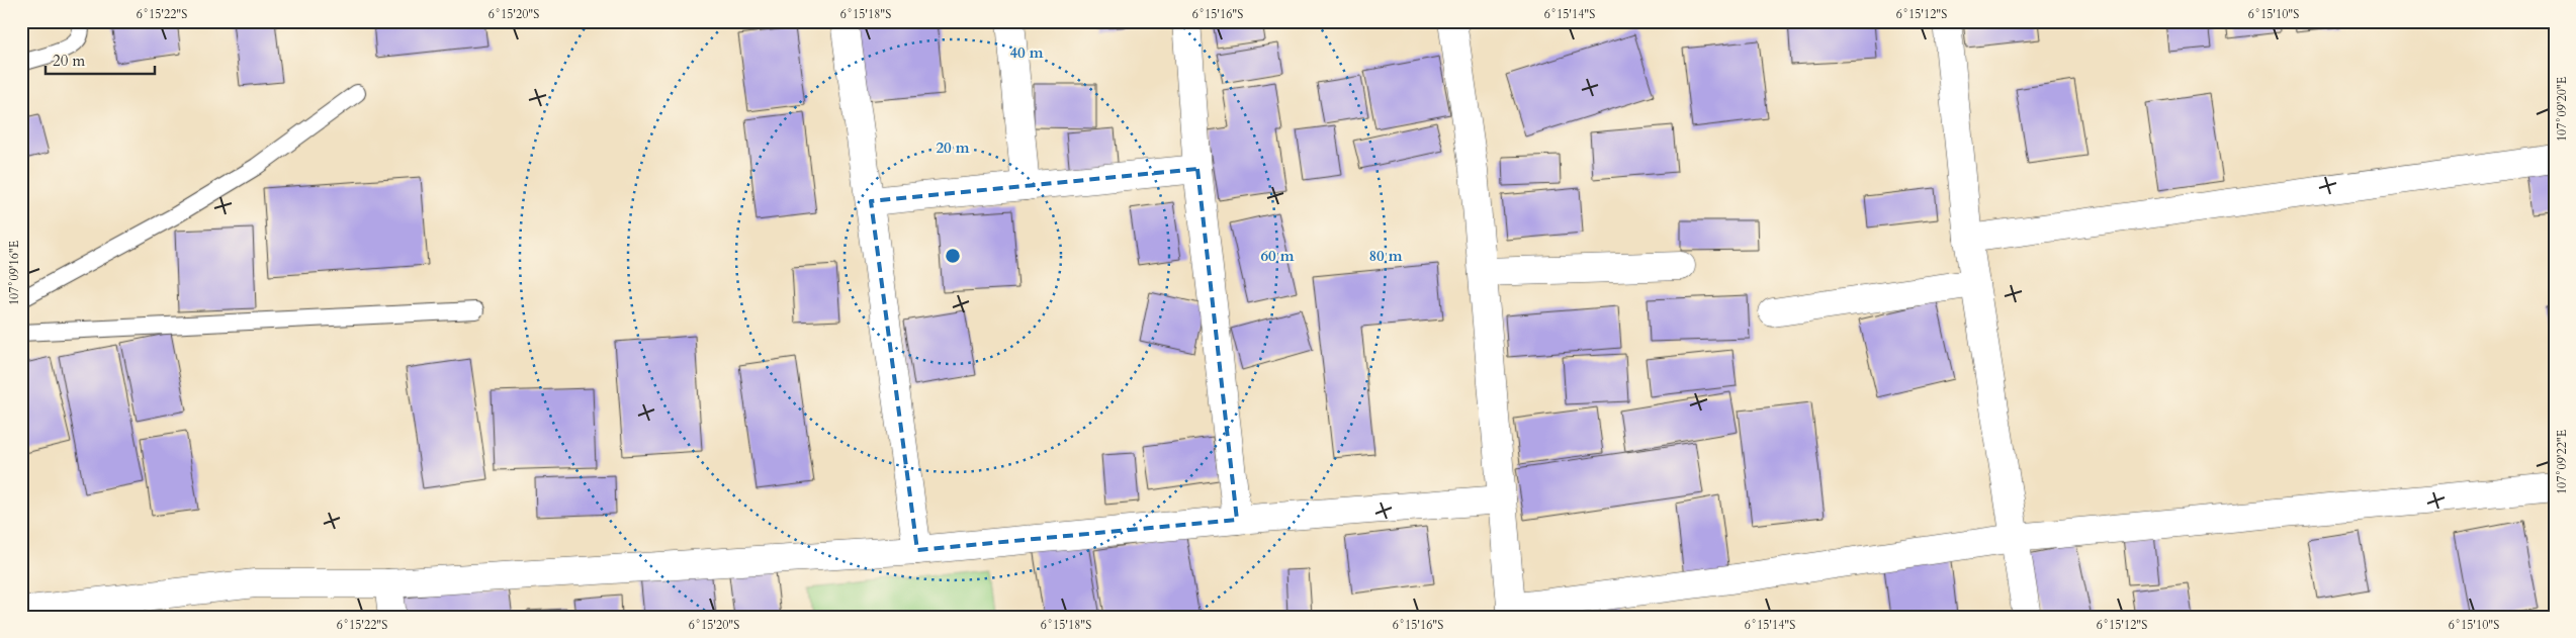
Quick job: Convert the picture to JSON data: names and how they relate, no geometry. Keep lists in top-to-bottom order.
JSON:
{
  "scale_bar": "20 m",
  "coordinates": [
    "6°15'22\"S",
    "6°15'20\"S",
    "6°15'18\"S",
    "6°15'16\"S",
    "6°15'14\"S",
    "6°15'12\"S",
    "6°15'10\"S",
    "107°09'20\"E",
    "107°09'16\"E",
    "107°09'22\"E"
  ],
  "rings": [
    "40 m",
    "20 m",
    "60 m",
    "80 m"
  ]
}
